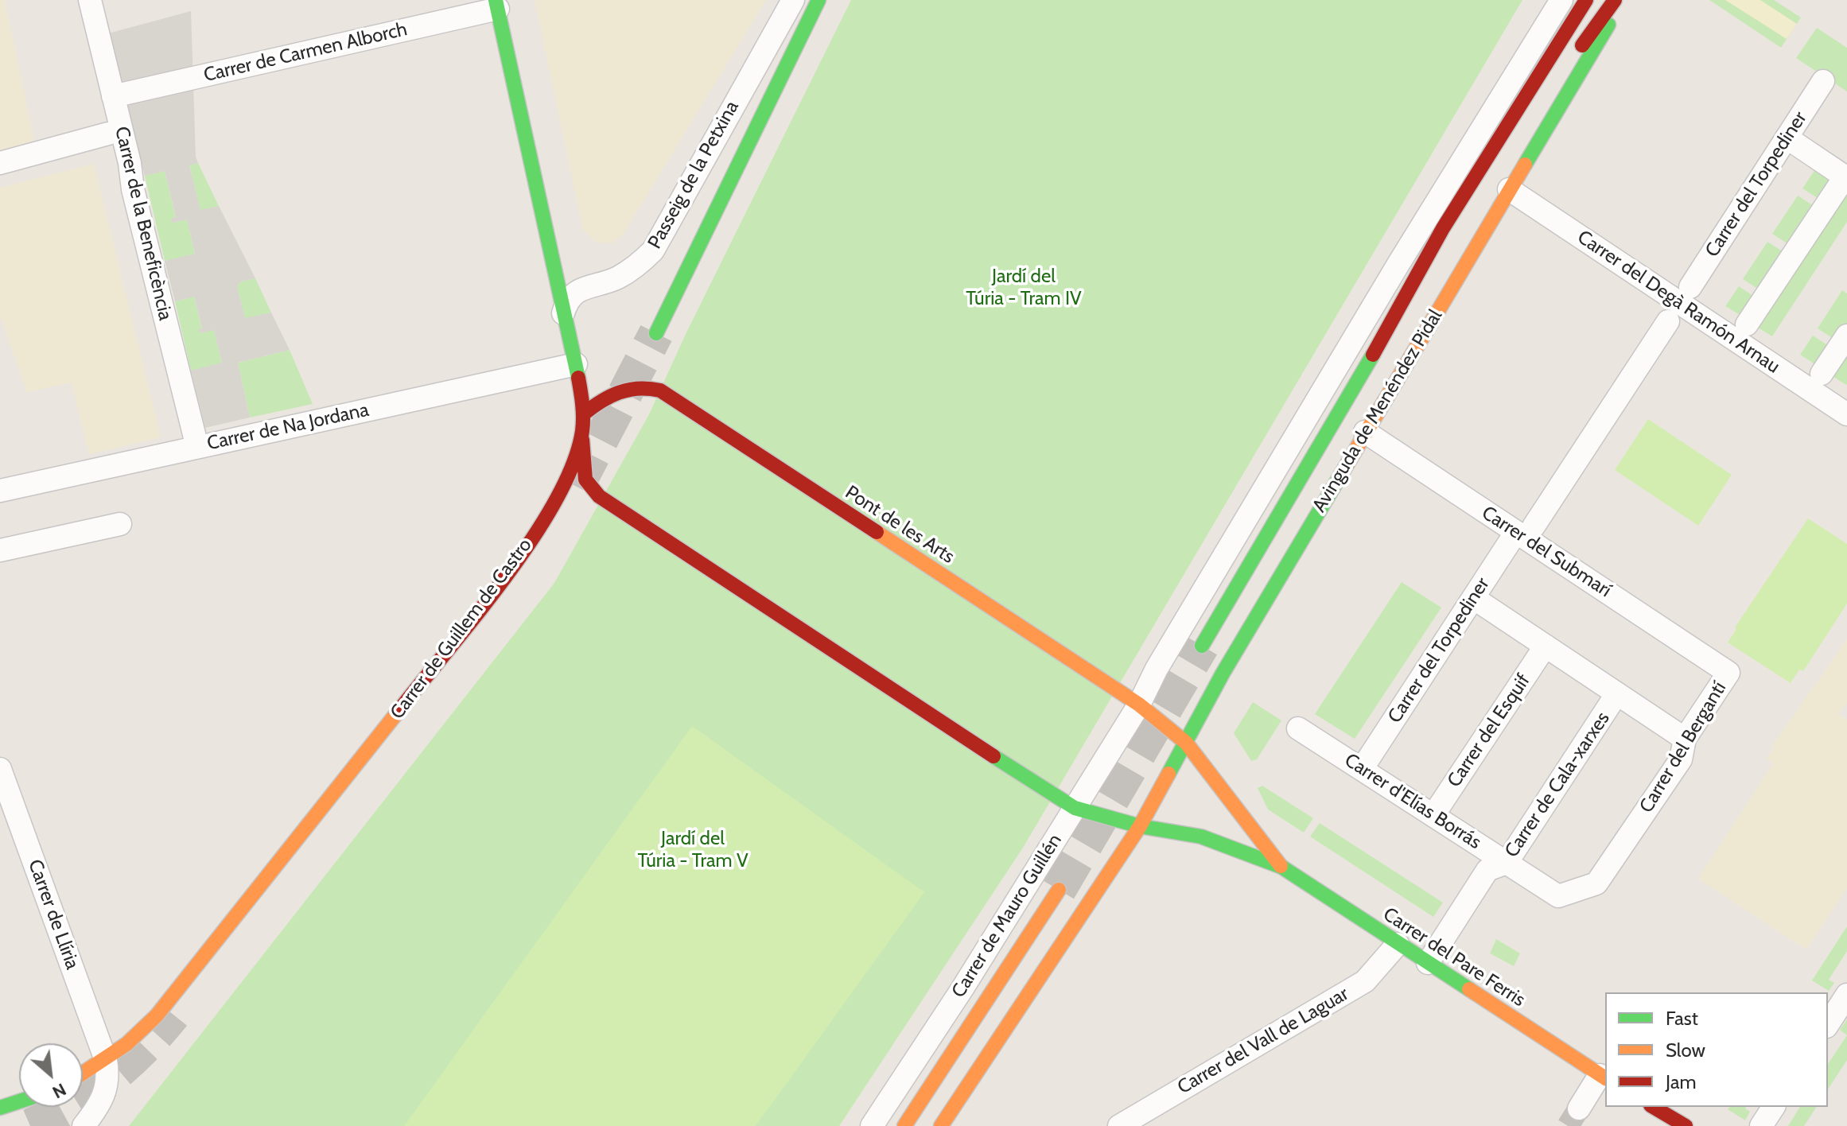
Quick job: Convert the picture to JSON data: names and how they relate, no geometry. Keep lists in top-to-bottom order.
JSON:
{
  "streets": {
    "main road": [
      "Passeig de la Petxina",
      "Avinguda de Menéndez Pidal",
      "Pont de les Arts",
      "Carrer de Guillem de Castro",
      "Carrer de Mauro Guillén",
      "Carrer del Pare Ferris"
    ],
    "street": [
      "Carrer de Carmen Alborch",
      "Carrer del Torpediner",
      "Carrer de la Beneficència",
      "Carrer del Degà Ramón Arnau",
      "Carrer de Na Jordana",
      "Carrer del Submarí",
      "Carrer del Esquif",
      "Carrer del Bergantí",
      "Carrer de Cala-xarxes",
      "Carrer d'Elías Borrás",
      "Carrer de Llíria",
      "Carrer del Vall de Laguar"
    ]
  },
  "crossings": [
    ["Carrer de Carmen Alborch", "Carrer de la Beneficència"],
    ["Carrer de Carmen Alborch", "Carrer de Guillem de Castro"],
    ["Passeig de la Petxina", "Carrer de Guillem de Castro"],
    ["Carrer del Torpediner", "Carrer del Submarí"],
    ["Carrer del Torpediner", "Carrer d'Elías Borrás"],
    ["Carrer de la Beneficència", "Carrer de Na Jordana"],
    ["Carrer del Degà Ramón Arnau", "Avinguda de Menéndez Pidal"],
    ["Avinguda de Menéndez Pidal", "Pont de les Arts"],
    ["Avinguda de Menéndez Pidal", "Carrer del Submarí"],
    ["Avinguda de Menéndez Pidal", "Carrer del Pare Ferris"],
    ["Carrer de Na Jordana", "Carrer de Guillem de Castro"],
    ["Pont de les Arts", "Carrer de Guillem de Castro"],
    ["Pont de les Arts", "Carrer de Mauro Guillén"],
    ["Pont de les Arts", "Carrer del Pare Ferris"],
    ["Carrer del Submarí", "Carrer del Bergantí"],
    ["Carrer de Guillem de Castro", "Carrer de Llíria"],
    ["Carrer del Esquif", "Carrer d'Elías Borrás"],
    ["Carrer del Bergantí", "Carrer d'Elías Borrás"],
    ["Carrer de Cala-xarxes", "Carrer d'Elías Borrás"],
    ["Carrer de Cala-xarxes", "Carrer del Pare Ferris"],
    ["Carrer del Pare Ferris", "Carrer del Vall de Laguar"]
  ],
  "parks": ["Jardí del Túria - Tram IV", "Jardí del Túria - Tram V"],
  "legend": ["Fast", "Slow", "Jam"],
  "north": "bottom right"
}
